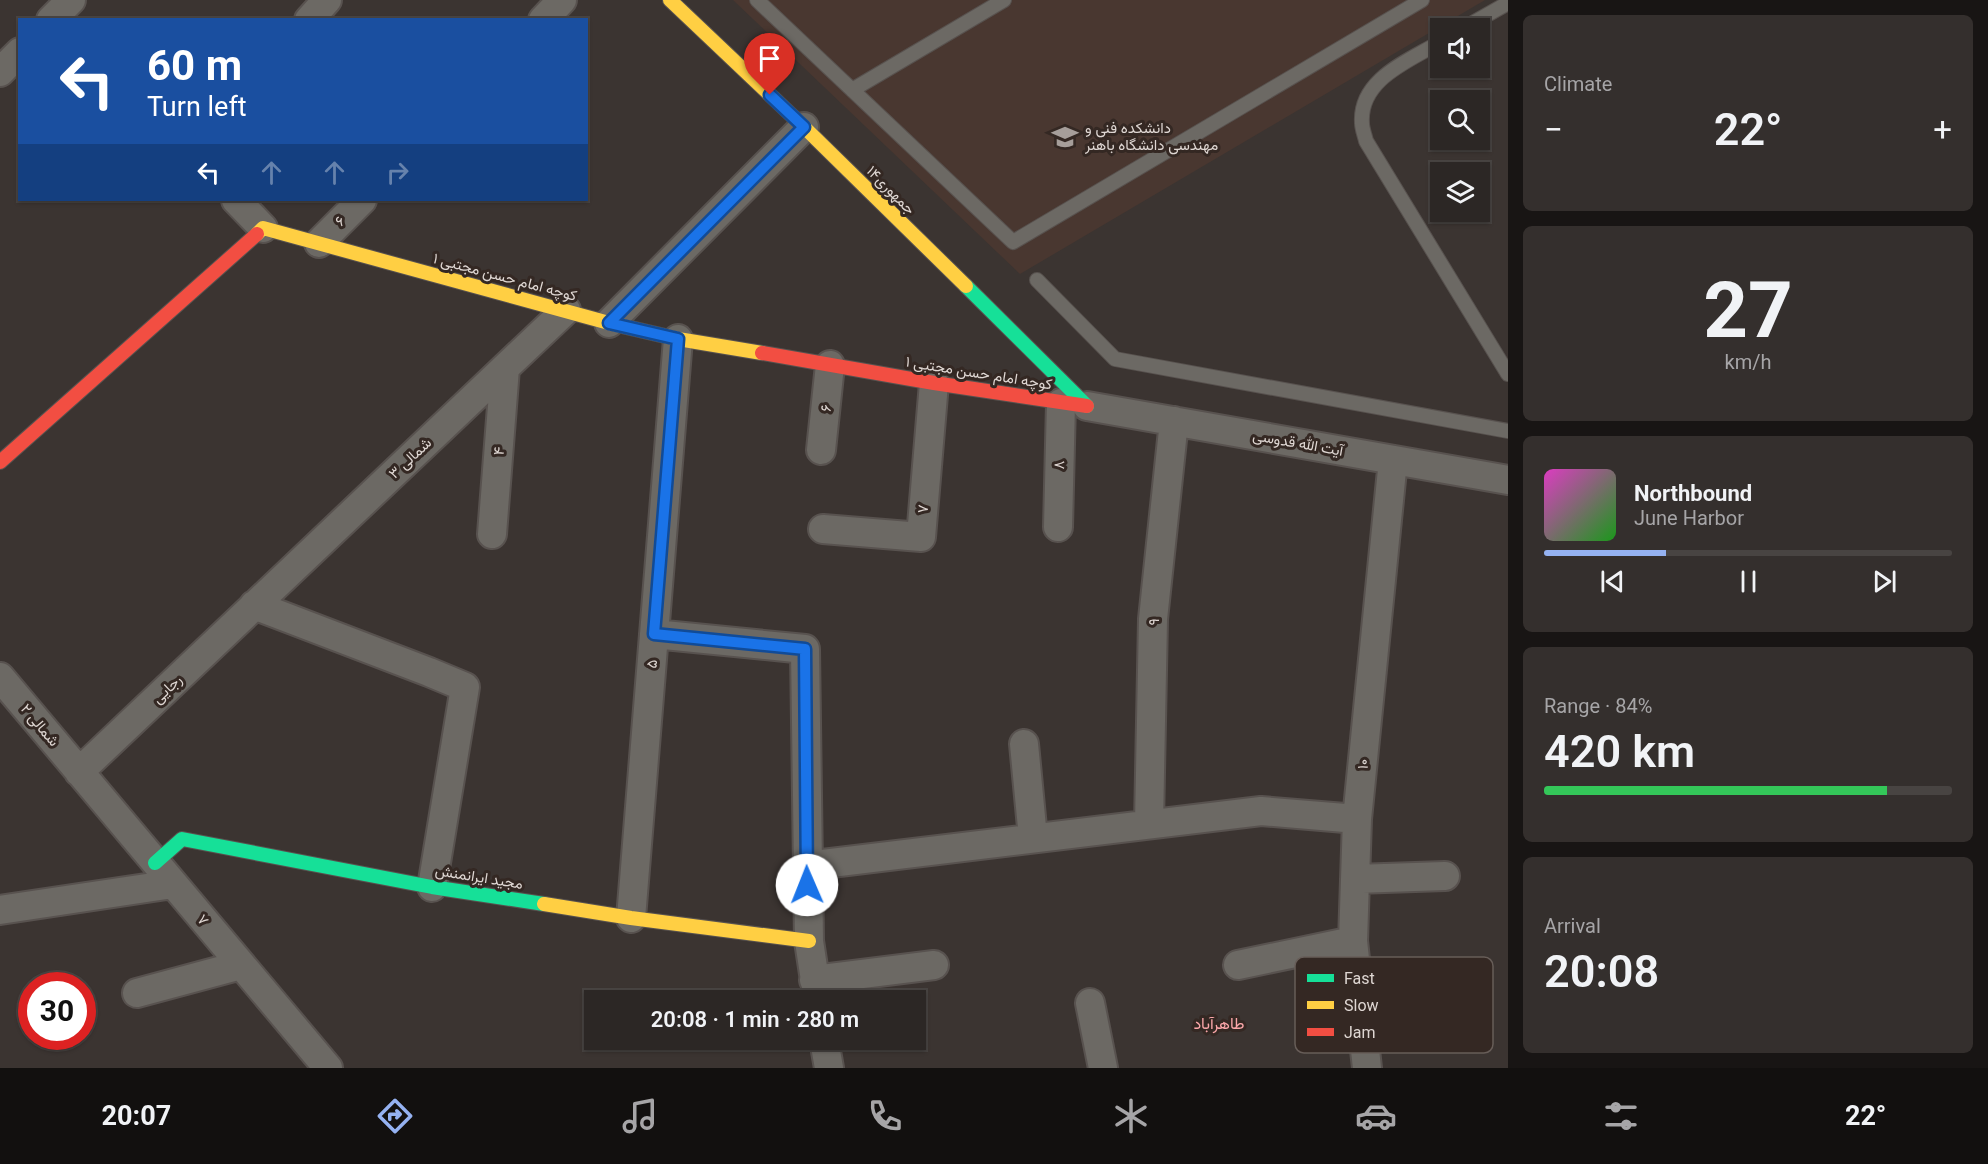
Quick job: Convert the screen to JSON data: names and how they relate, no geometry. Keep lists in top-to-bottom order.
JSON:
{
  "streets": {
    "street": [
      "جمهوری۱۴",
      "۶",
      "کوچه امام حسن مجتبی ۱",
      "آیت الله قدوسی",
      "۴",
      "۳ شمالی",
      "۸",
      "۷",
      "۹",
      "۵",
      "رجایی",
      "۲ شمالی",
      "۱۰",
      "مجید ایرانمنش"
    ]
  },
  "crossings": [
    ["جمهوری۱۴", "کوچه امام حسن مجتبی ۱"],
    ["جمهوری۱۴", "آیت الله قدوسی"],
    ["جمهوری۱۴", "۸"],
    ["۶", "کوچه امام حسن مجتبی ۱"],
    ["کوچه امام حسن مجتبی ۱", "آیت الله قدوسی"],
    ["کوچه امام حسن مجتبی ۱", "۳ شمالی"],
    ["کوچه امام حسن مجتبی ۱", "۸"],
    ["کوچه امام حسن مجتبی ۱", "۷"],
    ["کوچه امام حسن مجتبی ۱", "۵"],
    ["آیت الله قدوسی", "۸"],
    ["آیت الله قدوسی", "۹"],
    ["آیت الله قدوسی", "۱۰"],
    ["۴", "۳ شمالی"],
    ["۳ شمالی", "رجایی"],
    ["۷", "رجایی"],
    ["۷", "۲ شمالی"],
    ["۷", "مجید ایرانمنش"],
    ["۵", "مجید ایرانمنش"],
    ["رجایی", "۲ شمالی"]
  ],
  "districts": ["طاهرآباد"],
  "places": {
    "school or university": ["دانشکده فنی و مهندسی دانشگاه باهنر"]
  },
  "legend": ["Fast", "Slow", "Jam"],
  "page": {
    "tile": [
      "Climate",
      ["27", "km/h"],
      ["Range · 84%", "420 km"],
      ["Arrival", "20:08"]
    ],
    "turn": ["60 m", "Turn left"],
    "heat": ["−", "22°", "+"],
    "song": ["Northbound", "June Harbor"],
    "limit": "30",
    "trip": "20:08 · 1 min · 280 m",
    "tabs": ["20:07", "22°"]
  }
}
